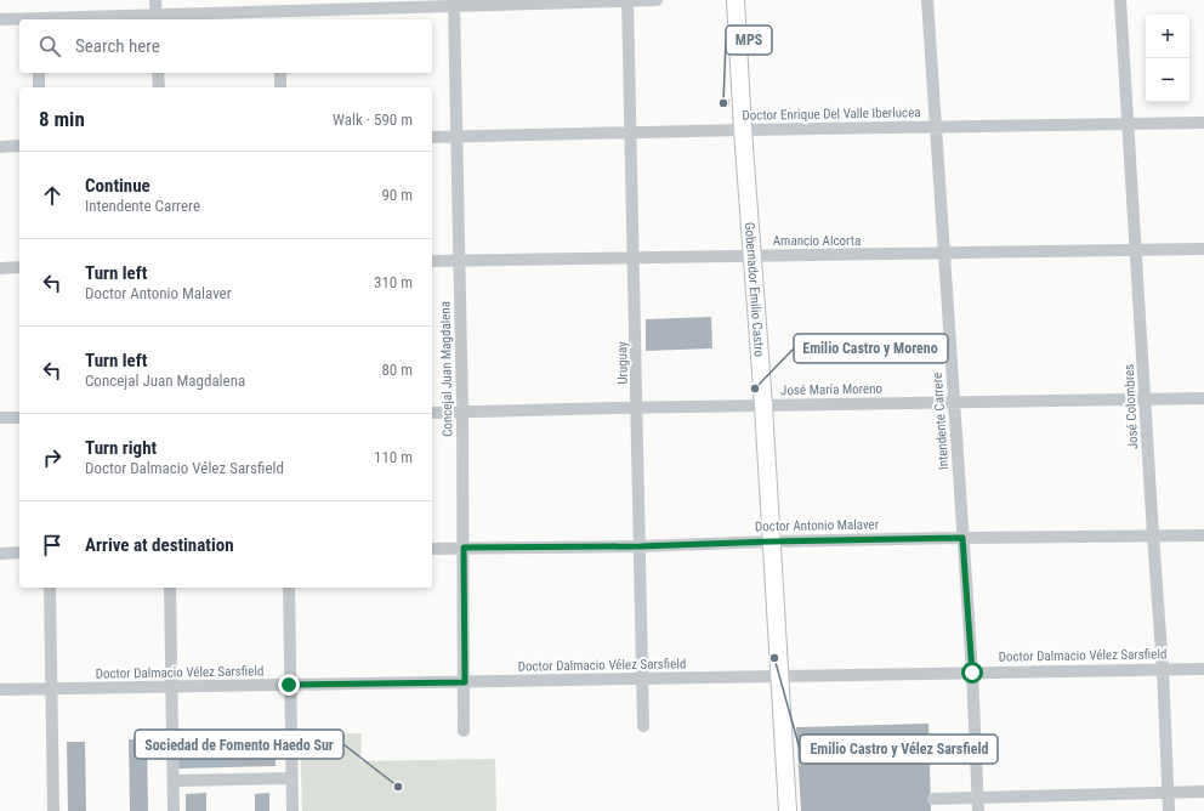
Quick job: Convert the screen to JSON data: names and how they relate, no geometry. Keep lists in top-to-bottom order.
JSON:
{
  "streets": {
    "street": [
      "Doctor Enrique Del Valle Iberlucea",
      "Amancio Alcorta",
      "Gobernador Emilio Castro",
      "Uruguay",
      "Concejal Juan Magdalena",
      "José María Moreno",
      "José Colombres",
      "Intendente Carrere",
      "Doctor Antonio Malaver",
      "Doctor Dalmacio Vélez Sarsfield"
    ]
  },
  "crossings": [
    ["Doctor Enrique Del Valle Iberlucea", "Gobernador Emilio Castro"],
    ["Doctor Enrique Del Valle Iberlucea", "Uruguay"],
    ["Doctor Enrique Del Valle Iberlucea", "Concejal Juan Magdalena"],
    ["Doctor Enrique Del Valle Iberlucea", "José Colombres"],
    ["Doctor Enrique Del Valle Iberlucea", "Intendente Carrere"],
    ["Amancio Alcorta", "Gobernador Emilio Castro"],
    ["Amancio Alcorta", "Uruguay"],
    ["Amancio Alcorta", "Concejal Juan Magdalena"],
    ["Amancio Alcorta", "José Colombres"],
    ["Amancio Alcorta", "Intendente Carrere"],
    ["Gobernador Emilio Castro", "José María Moreno"],
    ["Gobernador Emilio Castro", "Doctor Antonio Malaver"],
    ["Gobernador Emilio Castro", "Doctor Dalmacio Vélez Sarsfield"],
    ["Uruguay", "José María Moreno"],
    ["Uruguay", "Doctor Antonio Malaver"],
    ["Uruguay", "Doctor Dalmacio Vélez Sarsfield"],
    ["Concejal Juan Magdalena", "José María Moreno"],
    ["Concejal Juan Magdalena", "Doctor Antonio Malaver"],
    ["Concejal Juan Magdalena", "Doctor Dalmacio Vélez Sarsfield"],
    ["José María Moreno", "José Colombres"],
    ["José María Moreno", "Intendente Carrere"],
    ["José Colombres", "Doctor Antonio Malaver"],
    ["José Colombres", "Doctor Dalmacio Vélez Sarsfield"],
    ["Intendente Carrere", "Doctor Antonio Malaver"],
    ["Intendente Carrere", "Doctor Dalmacio Vélez Sarsfield"]
  ],
  "places": [
    "MPS",
    "Emilio Castro y Moreno",
    "Emilio Castro y Vélez Sarsfield",
    "Sociedad de Fomento Haedo Sur"
  ],
  "page": {
    "map_buttons": ["+", "−"],
    "search": "Search here",
    "heading": ["8 min", "Walk · 590 m"],
    "list": [
      ["Continue", "Intendente Carrere", "90 m"],
      ["Turn left", "Doctor Antonio Malaver", "310 m"],
      ["Turn left", "Concejal Juan Magdalena", "80 m"],
      ["Turn right", "Doctor Dalmacio Vélez Sarsfield", "110 m"],
      "Arrive at destination"
    ]
  }
}
